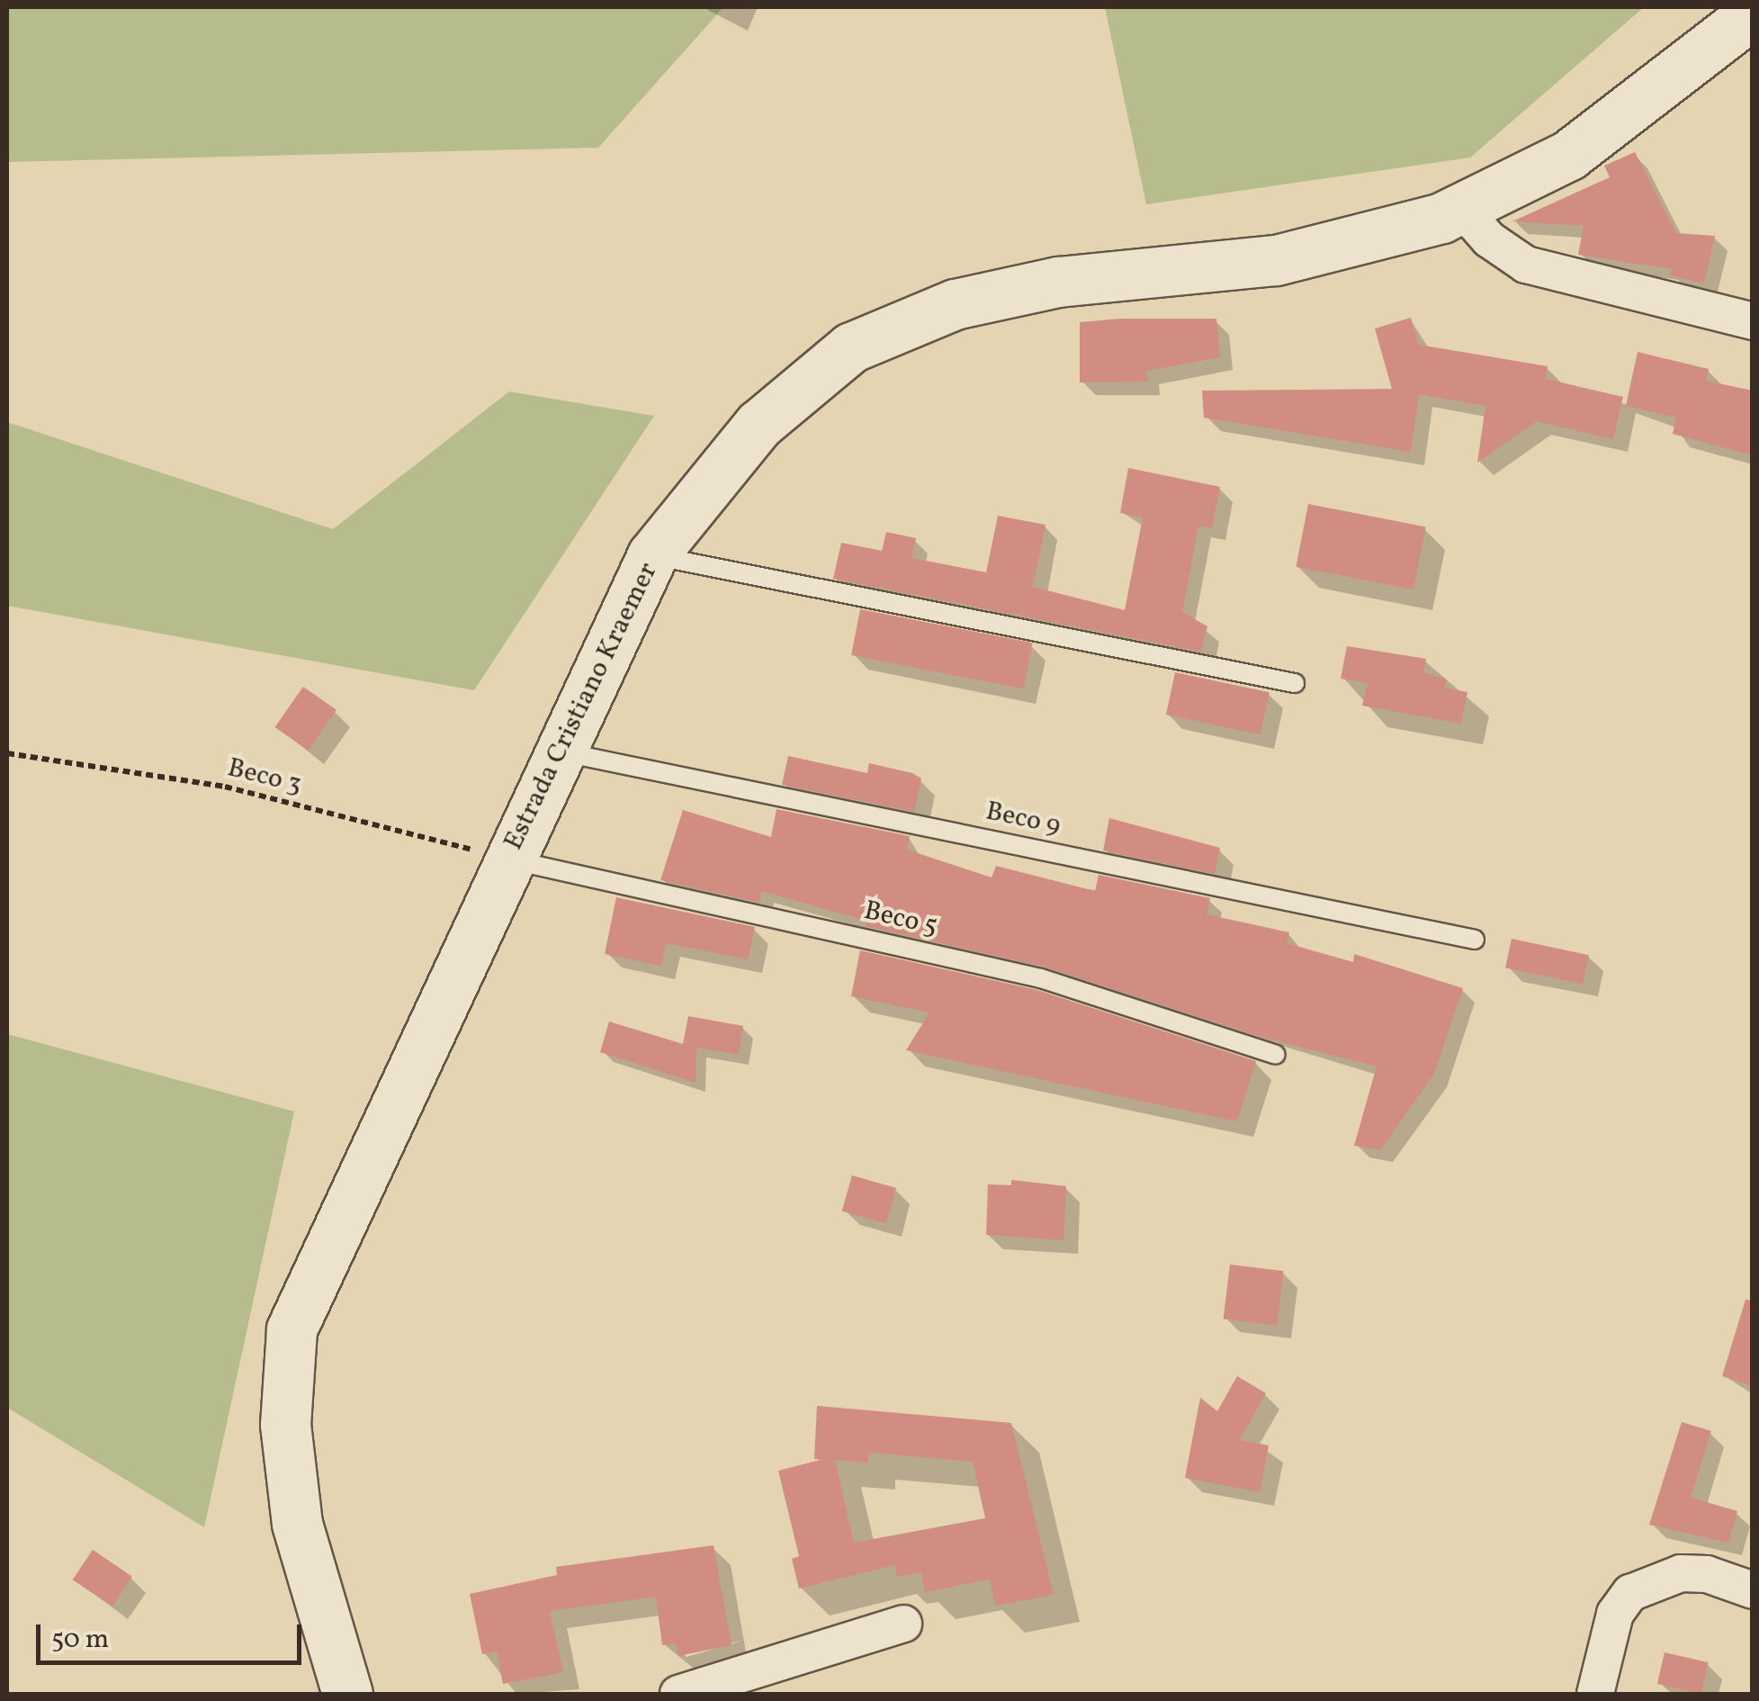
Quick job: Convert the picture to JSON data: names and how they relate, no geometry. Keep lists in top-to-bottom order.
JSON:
{
  "streets": {
    "main road": ["Estrada Cristiano Kraemer"],
    "lane": ["Beco 9", "Beco 5"],
    "path": ["Beco 3"]
  },
  "crossings": [
    ["Estrada Cristiano Kraemer", "Beco 3"],
    ["Estrada Cristiano Kraemer", "Beco 9"],
    ["Estrada Cristiano Kraemer", "Beco 5"],
    ["Beco 3", "Beco 5"]
  ],
  "scale_bar": "50 m"
}
